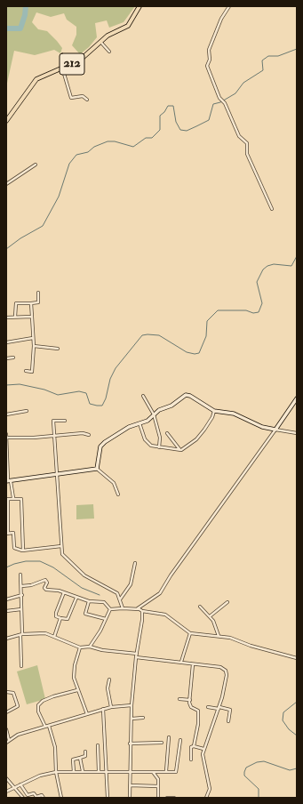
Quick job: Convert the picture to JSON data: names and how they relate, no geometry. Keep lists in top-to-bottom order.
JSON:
{
  "streets": {
    "main road": ["212"]
  }
}
